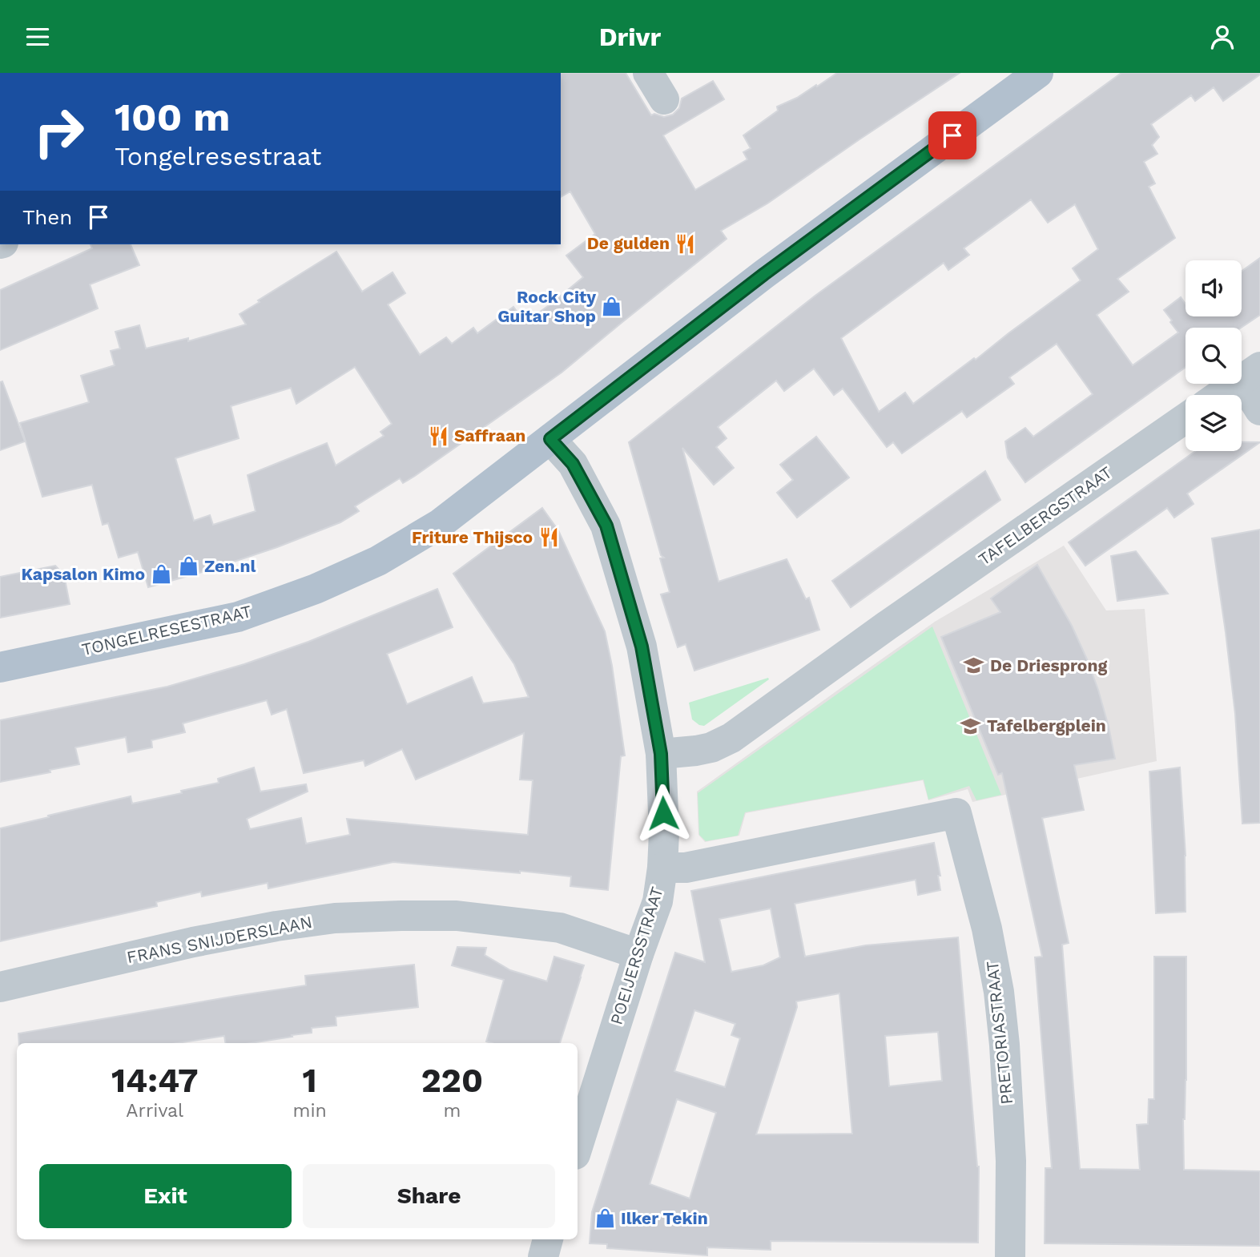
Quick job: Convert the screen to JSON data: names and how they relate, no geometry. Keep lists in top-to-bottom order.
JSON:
{
  "streets": {
    "main road": ["TONGELRESESTRAAT"],
    "street": [
      "TAFELBERGSTRAAT",
      "FRANS SNIJDERSLAAN",
      "POEIJERSSTRAAT",
      "PRETORIASTRAAT"
    ]
  },
  "crossings": [
    ["TAFELBERGSTRAAT", "POEIJERSSTRAAT"],
    ["TONGELRESESTRAAT", "POEIJERSSTRAAT"],
    ["FRANS SNIJDERSLAAN", "POEIJERSSTRAAT"],
    ["POEIJERSSTRAAT", "PRETORIASTRAAT"]
  ],
  "places": {
    "restaurant": ["De gulden", "Saffraan", "Friture Thijsco"],
    "shop": [
      "Rock City Guitar Shop",
      "Zen.nl",
      "Kapsalon Kimo",
      "Ilker Tekin"
    ],
    "school or university": ["De Driesprong", "Tafelbergplein"]
  },
  "page": {
    "header": "Drivr",
    "turn": ["100 m", "Tongelresestraat"],
    "then": "Then",
    "eta": [
      "14:47",
      "Arrival",
      "1",
      "min",
      "220",
      "m"
    ],
    "buttons": ["Exit", "Share"]
  }
}
